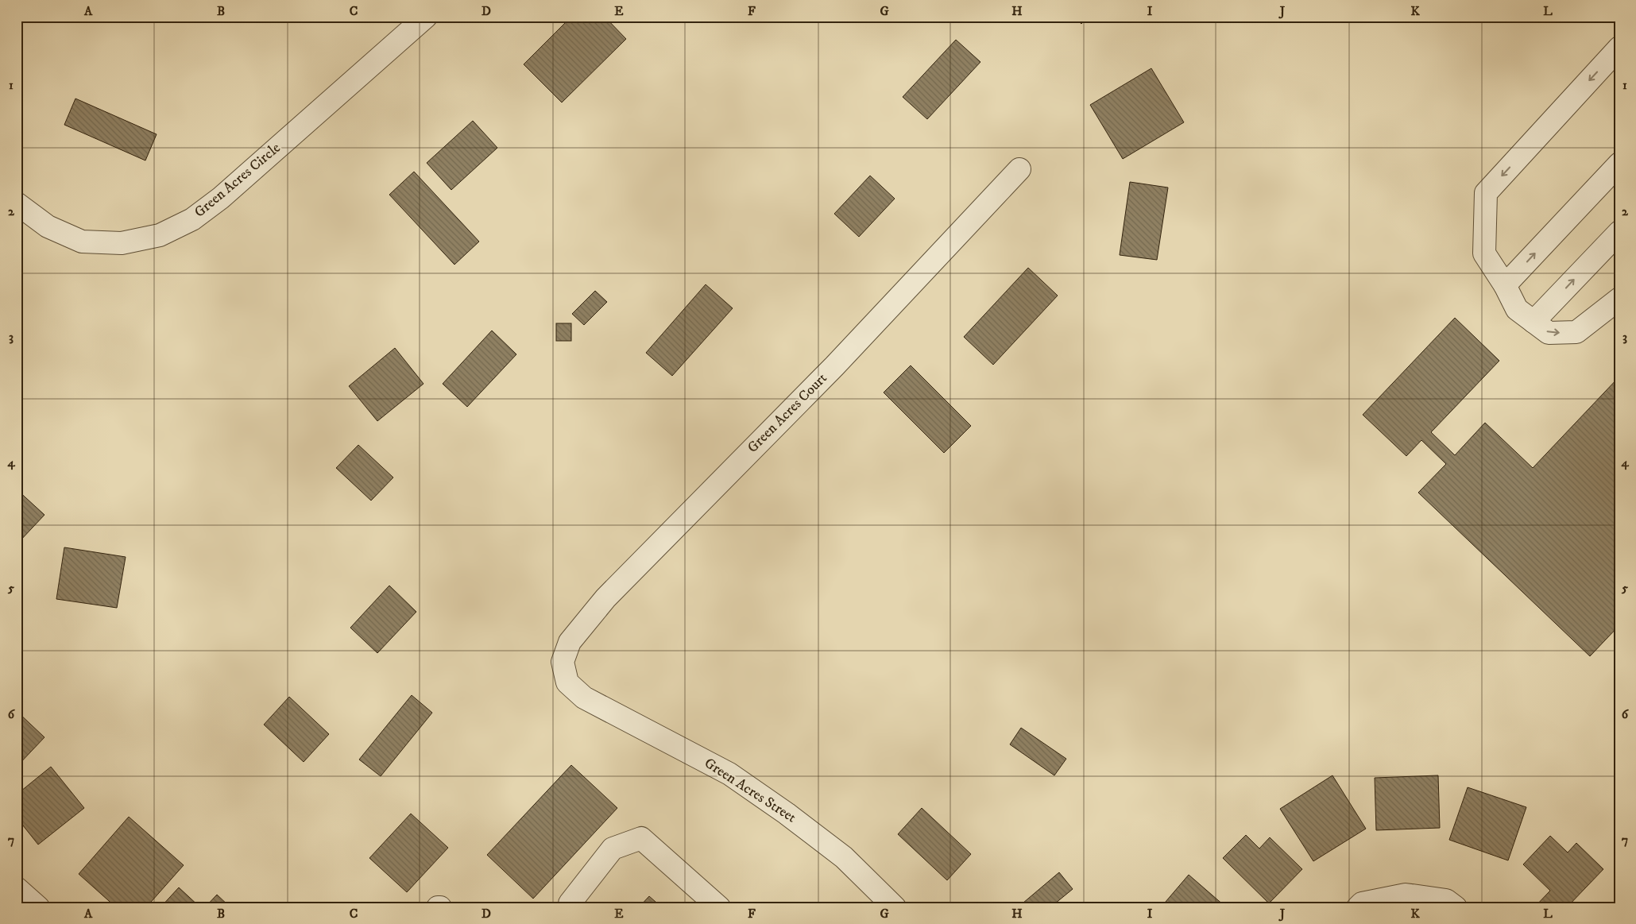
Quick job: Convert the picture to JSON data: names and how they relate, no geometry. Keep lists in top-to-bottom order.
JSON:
{
  "streets": {
    "street": ["Green Acres Circle", "Green Acres Court", "Green Acres Street"]
  },
  "crossings": [
    ["Green Acres Court", "Green Acres Street"]
  ],
  "grid": {
    "columns": [
      "A",
      "B",
      "C",
      "D",
      "E",
      "F",
      "G",
      "H",
      "I",
      "J",
      "K",
      "L"
    ],
    "rows": [
      "1",
      "2",
      "3",
      "4",
      "5",
      "6",
      "7"
    ]
  }
}
